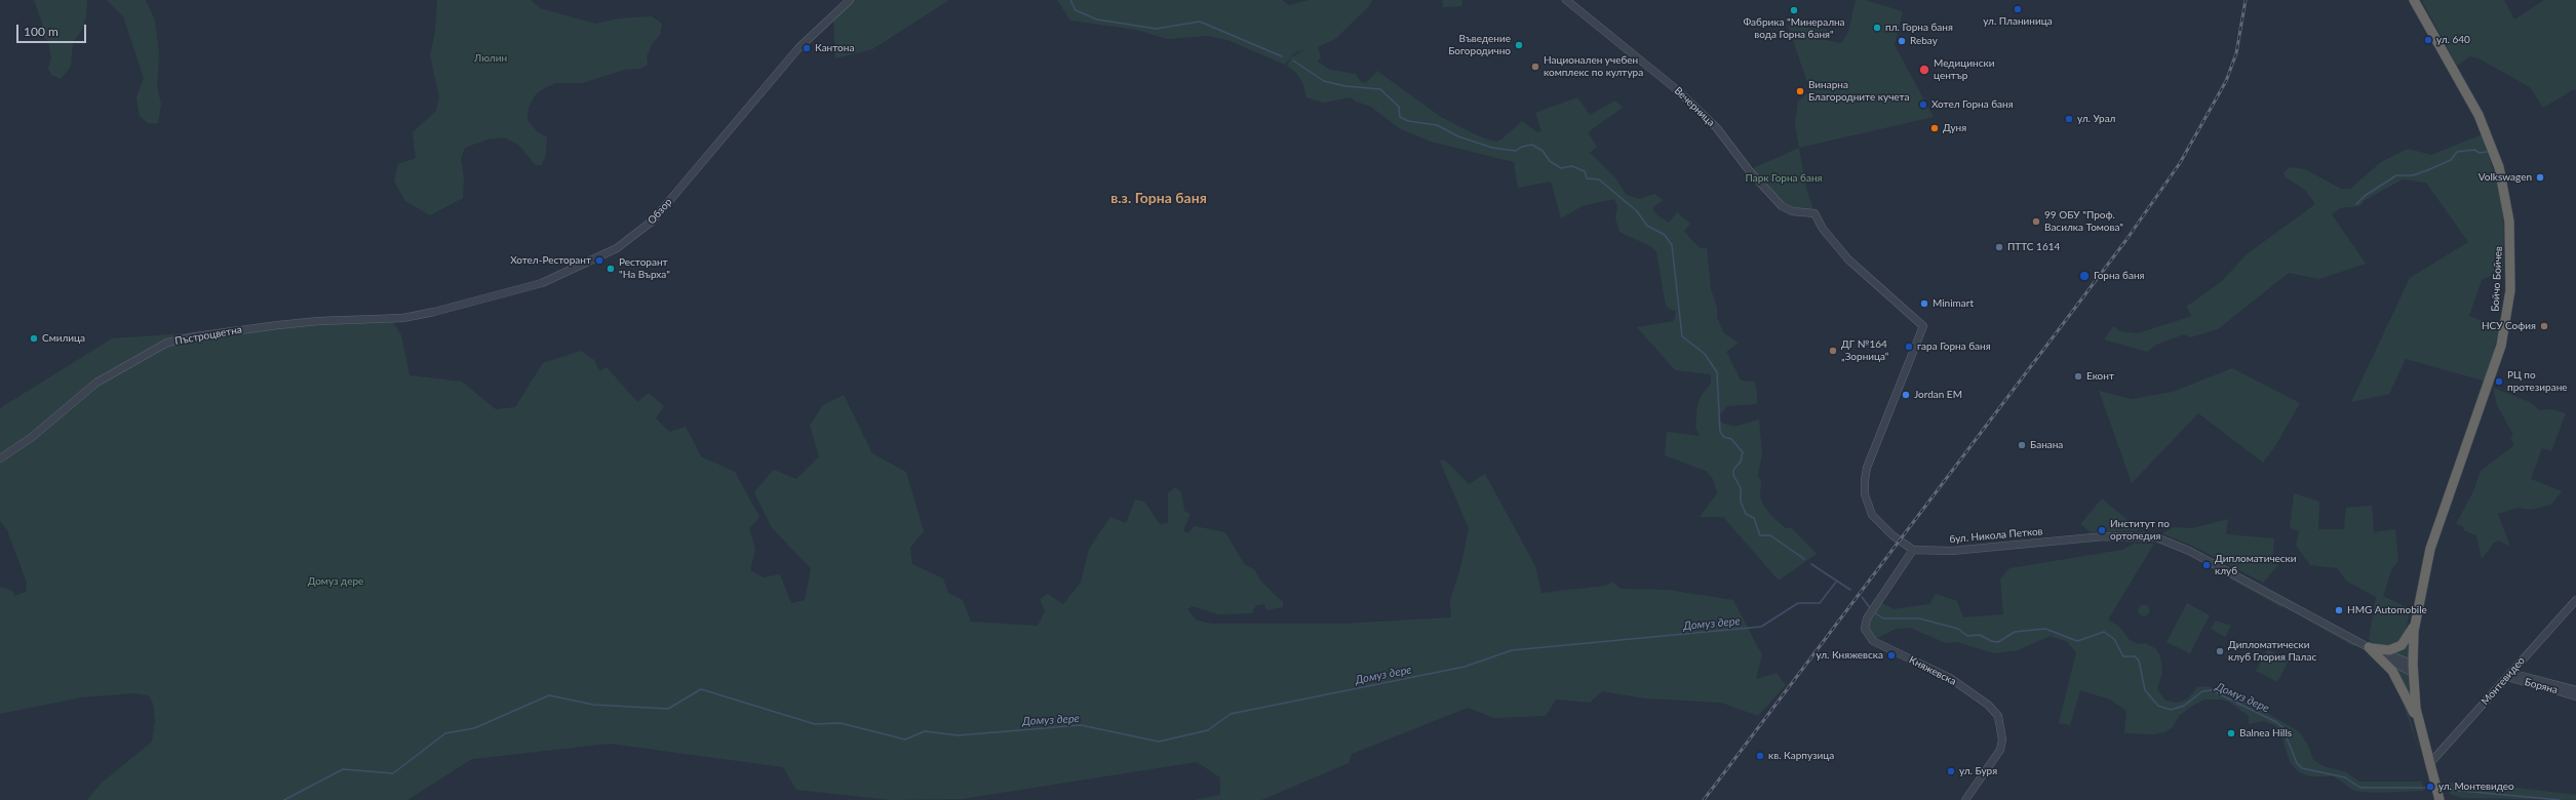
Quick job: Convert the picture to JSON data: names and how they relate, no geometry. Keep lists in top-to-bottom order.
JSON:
{
  "streets": {
    "highway": ["Бойчо Бойчев"],
    "street": [
      "Вечерница",
      "Обзор",
      "Пъстроцветна",
      "бул. Никола Петков",
      "Княжевска",
      "Монтевидео",
      "Боряна"
    ]
  },
  "crossings": [
    ["Вечерница", "бул. Никола Петков"],
    ["Вечерница", "Княжевска"],
    ["Обзор", "Пъстроцветна"],
    ["Бойчо Бойчев", "бул. Никола Петков"],
    ["бул. Никола Петков", "Княжевска"],
    ["Монтевидео", "Боряна"]
  ],
  "districts": ["в.з. Горна баня"],
  "water": ["Домуз дере"],
  "parks": ["Люлин", "Парк Горна баня", "Домуз дере"],
  "places": [
    "ул. Планиница",
    "Фабрика \"Минерална вода Горна баня\"",
    "пл. Горна баня",
    "ул. 640",
    "Rebay",
    "Въведение Богородично",
    "Кантона",
    "Национален учебен комплекс по култура",
    "Медицински център",
    "Винарна Благородните кучета",
    "Хотел Горна баня",
    "ул. Урал",
    "Дуня",
    "Volkswagen",
    "99 ОБУ \"Проф. Василка Томова\"",
    "ПТТС 1614",
    "Хотел-Ресторант",
    "Ресторант \"На Върха\"",
    "Горна баня",
    "Minimart",
    "НСУ София",
    "Смилица",
    "гара Горна баня",
    "ДГ №164 „Зорница“",
    "Еконт",
    "РЦ по протезиране",
    "Jordan EM",
    "Банана",
    "Институт по ортопедия",
    "Дипломатически клуб",
    "HMG Automobile",
    "Дипломатически клуб Глория Палас",
    "ул. Княжевска",
    "Balnea Hills",
    "кв. Карпузица",
    "ул. Буря",
    "ул. Монтевидео"
  ],
  "scale_bar": "100 m"
}
